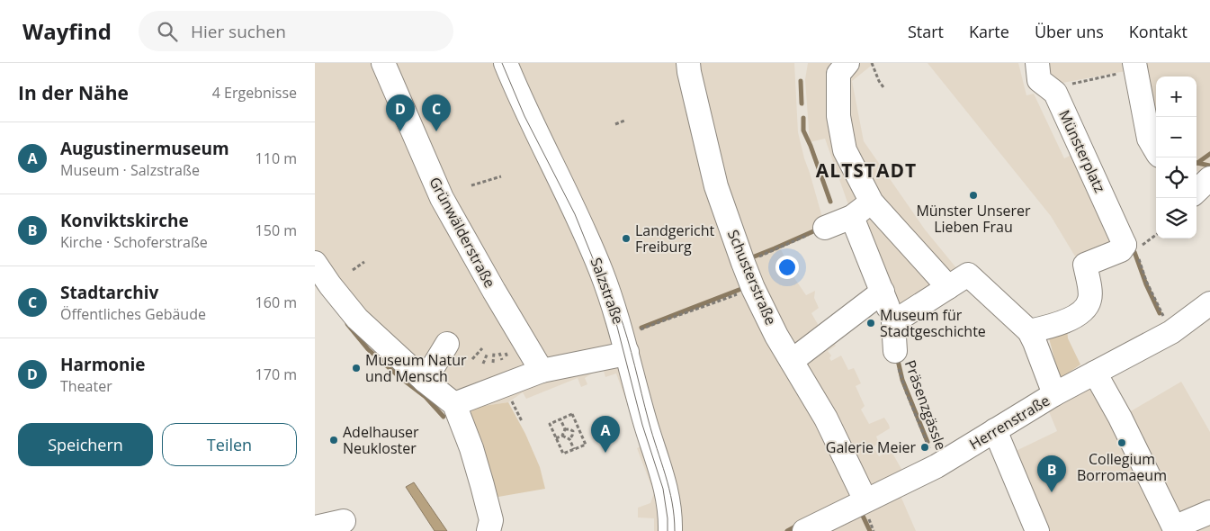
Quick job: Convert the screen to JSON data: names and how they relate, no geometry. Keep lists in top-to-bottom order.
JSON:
{
  "streets": {
    "street": [
      "Münsterplatz",
      "Grünwälderstraße",
      "Schusterstraße",
      "Salzstraße",
      "Herrenstraße"
    ],
    "path": ["Präsenzgässle"]
  },
  "crossings": [
    ["Schusterstraße", "Herrenstraße"],
    ["Präsenzgässle", "Herrenstraße"]
  ],
  "districts": ["ALTSTADT"],
  "places": [
    "Münster Unserer Lieben Frau",
    "Landgericht Freiburg",
    "Museum für Stadtgeschichte",
    "Museum Natur und Mensch",
    "Adelhauser Neukloster",
    "Collegium Borromaeum",
    "Galerie Meier"
  ],
  "page": {
    "header": "Wayfind",
    "search": "Hier suchen",
    "nav": [
      "Start",
      "Karte",
      "Über uns",
      "Kontakt"
    ],
    "heading": ["In der Nähe", "4 Ergebnisse"],
    "map_buttons": ["+", "−"],
    "pins": [
      "C",
      "D",
      "A",
      "B"
    ],
    "list": [
      {
        "mark": "A",
        "name": "Augustinermuseum",
        "note": "Museum · Salzstraße",
        "value": "110 m"
      },
      {
        "mark": "B",
        "name": "Konviktskirche",
        "note": "Kirche · Schoferstraße",
        "value": "150 m"
      },
      {
        "mark": "C",
        "name": "Stadtarchiv",
        "note": "Öffentliches Gebäude",
        "value": "160 m"
      },
      {
        "mark": "D",
        "name": "Harmonie",
        "note": "Theater",
        "value": "170 m"
      }
    ],
    "buttons": ["Speichern", "Teilen"]
  }
}
